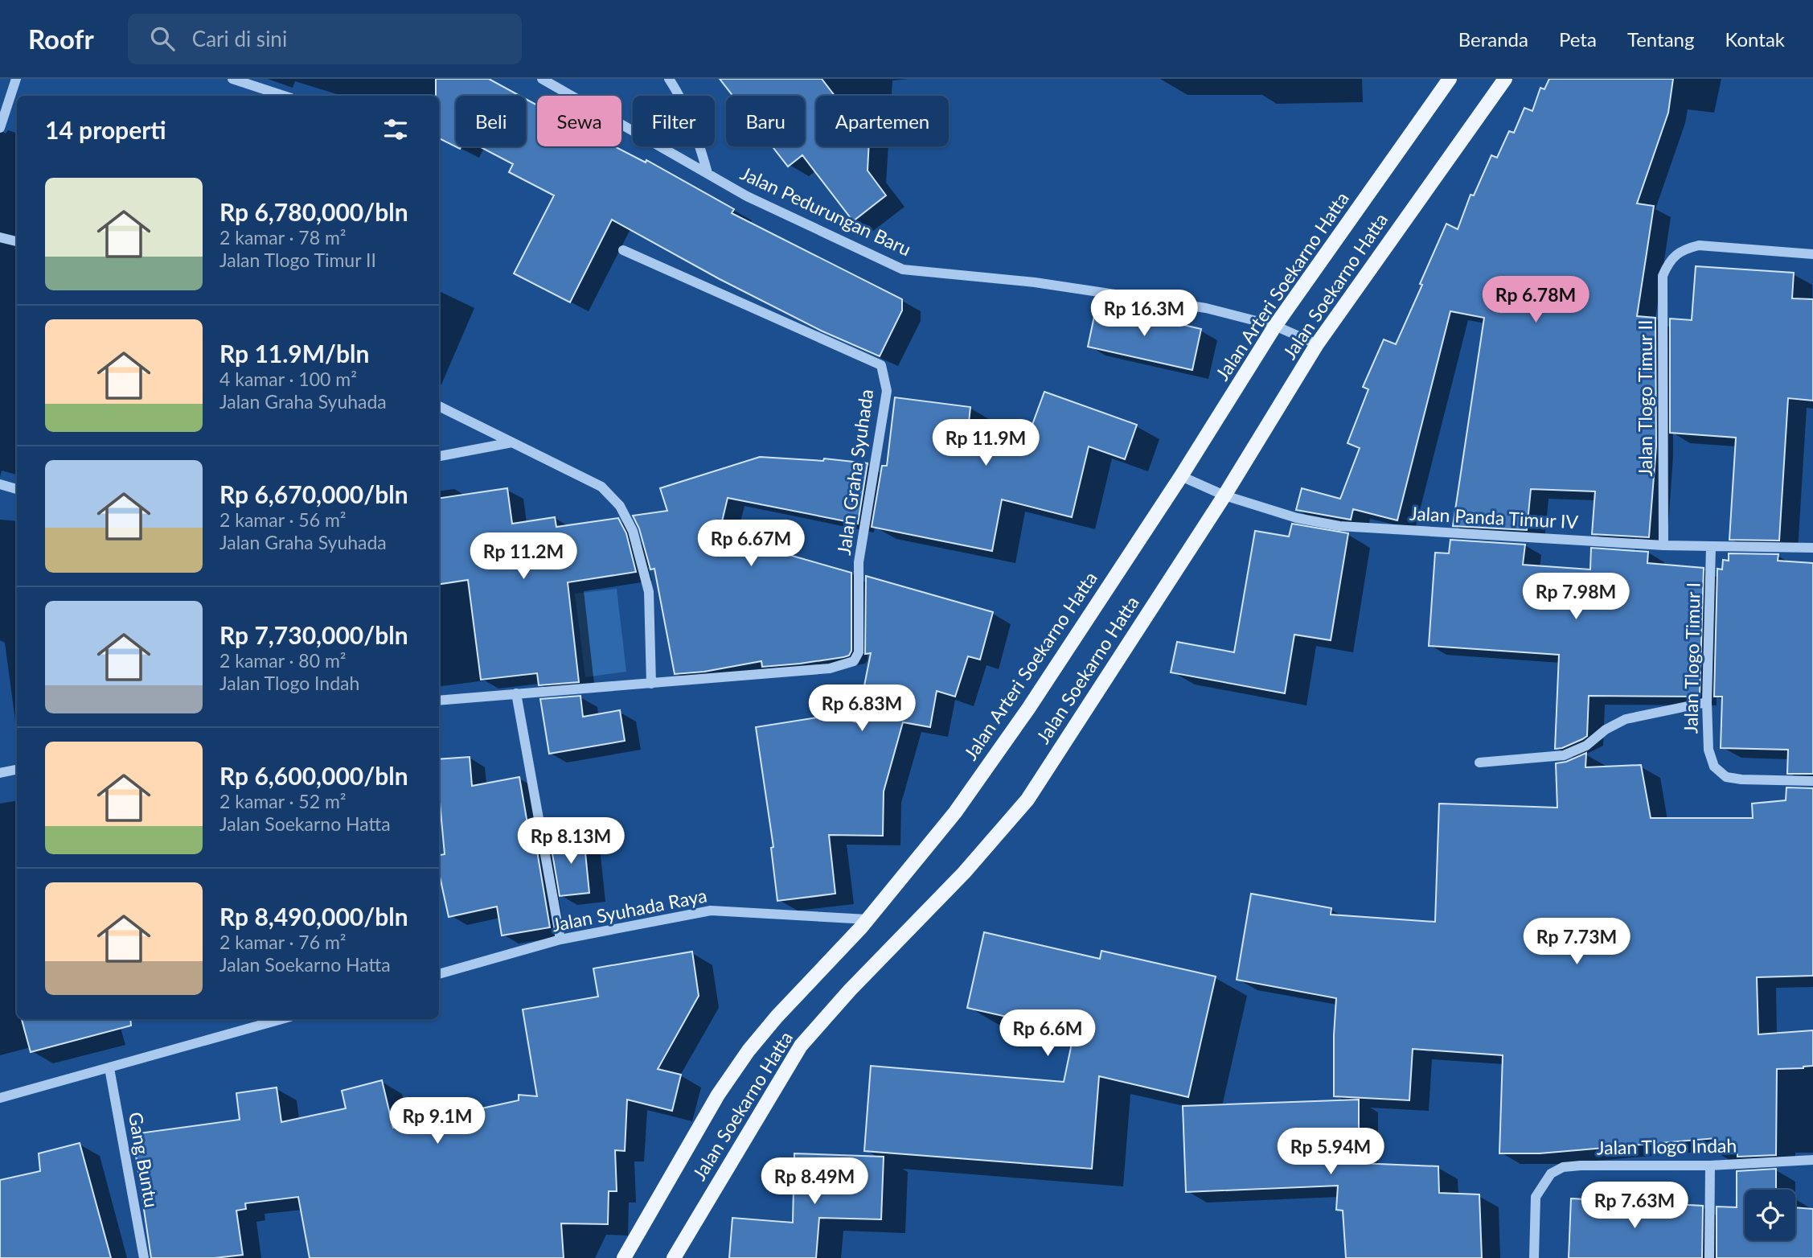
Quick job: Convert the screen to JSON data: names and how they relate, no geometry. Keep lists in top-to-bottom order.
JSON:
{
  "streets": {
    "main road": ["Jalan Arteri Soekarno Hatta", "Jalan Soekarno Hatta"],
    "street": [
      "Jalan Pedurungan Baru",
      "Jalan Tlogo Timur II",
      "Jalan Graha Syuhada",
      "Jalan Panda Timur IV",
      "Jalan Tlogo Timur I",
      "Jalan Syuhada Raya",
      "Jalan Tlogo Indah",
      "Gang Buntu"
    ]
  },
  "crossings": [
    ["Jalan Pedurungan Baru", "Jalan Arteri Soekarno Hatta"],
    ["Jalan Pedurungan Baru", "Jalan Soekarno Hatta"],
    ["Jalan Arteri Soekarno Hatta", "Jalan Panda Timur IV"],
    ["Jalan Arteri Soekarno Hatta", "Jalan Syuhada Raya"],
    ["Jalan Soekarno Hatta", "Jalan Panda Timur IV"],
    ["Jalan Tlogo Timur II", "Jalan Panda Timur IV"],
    ["Jalan Panda Timur IV", "Jalan Tlogo Timur I"]
  ],
  "page": {
    "header": "Roofr",
    "search": "Cari di sini",
    "nav": [
      "Beranda",
      "Peta",
      "Tentang",
      "Kontak"
    ],
    "chip": [
      "Beli",
      "Sewa",
      "Filter",
      "Baru",
      "Apartemen"
    ],
    "heading": "14 properti",
    "list": [
      {
        "name": "Rp 6,780,000/bln",
        "note": "2 kamar · 78 m² · Jalan Tlogo Timur II"
      },
      {
        "name": "Rp 11.9M/bln",
        "note": "4 kamar · 100 m² · Jalan Graha Syuhada"
      },
      {
        "name": "Rp 6,670,000/bln",
        "note": "2 kamar · 56 m² · Jalan Graha Syuhada"
      },
      {
        "name": "Rp 7,730,000/bln",
        "note": "2 kamar · 80 m² · Jalan Tlogo Indah"
      },
      {
        "name": "Rp 6,600,000/bln",
        "note": "2 kamar · 52 m² · Jalan Soekarno Hatta"
      },
      {
        "name": "Rp 8,490,000/bln",
        "note": "2 kamar · 76 m² · Jalan Soekarno Hatta"
      }
    ],
    "price": [
      "Rp 6.78M",
      "Rp 16.3M",
      "Rp 11.9M",
      "Rp 6.67M",
      "Rp 11.2M",
      "Rp 7.98M",
      "Rp 6.83M",
      "Rp 8.13M",
      "Rp 7.73M",
      "Rp 6.6M",
      "Rp 9.1M",
      "Rp 5.94M",
      "Rp 8.49M",
      "Rp 7.63M"
    ]
  }
}
